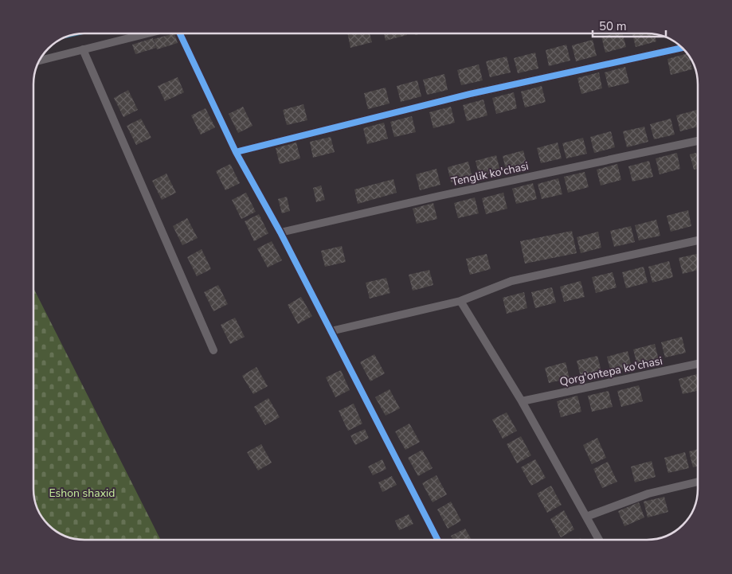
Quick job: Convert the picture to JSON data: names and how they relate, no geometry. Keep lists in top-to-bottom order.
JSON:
{
  "streets": {
    "street": ["Tenglik ko'chasi", "Qorg'ontepa ko'chasi"]
  },
  "parks": ["Eshon shaxid"],
  "scale_bar": "50 m"
}
